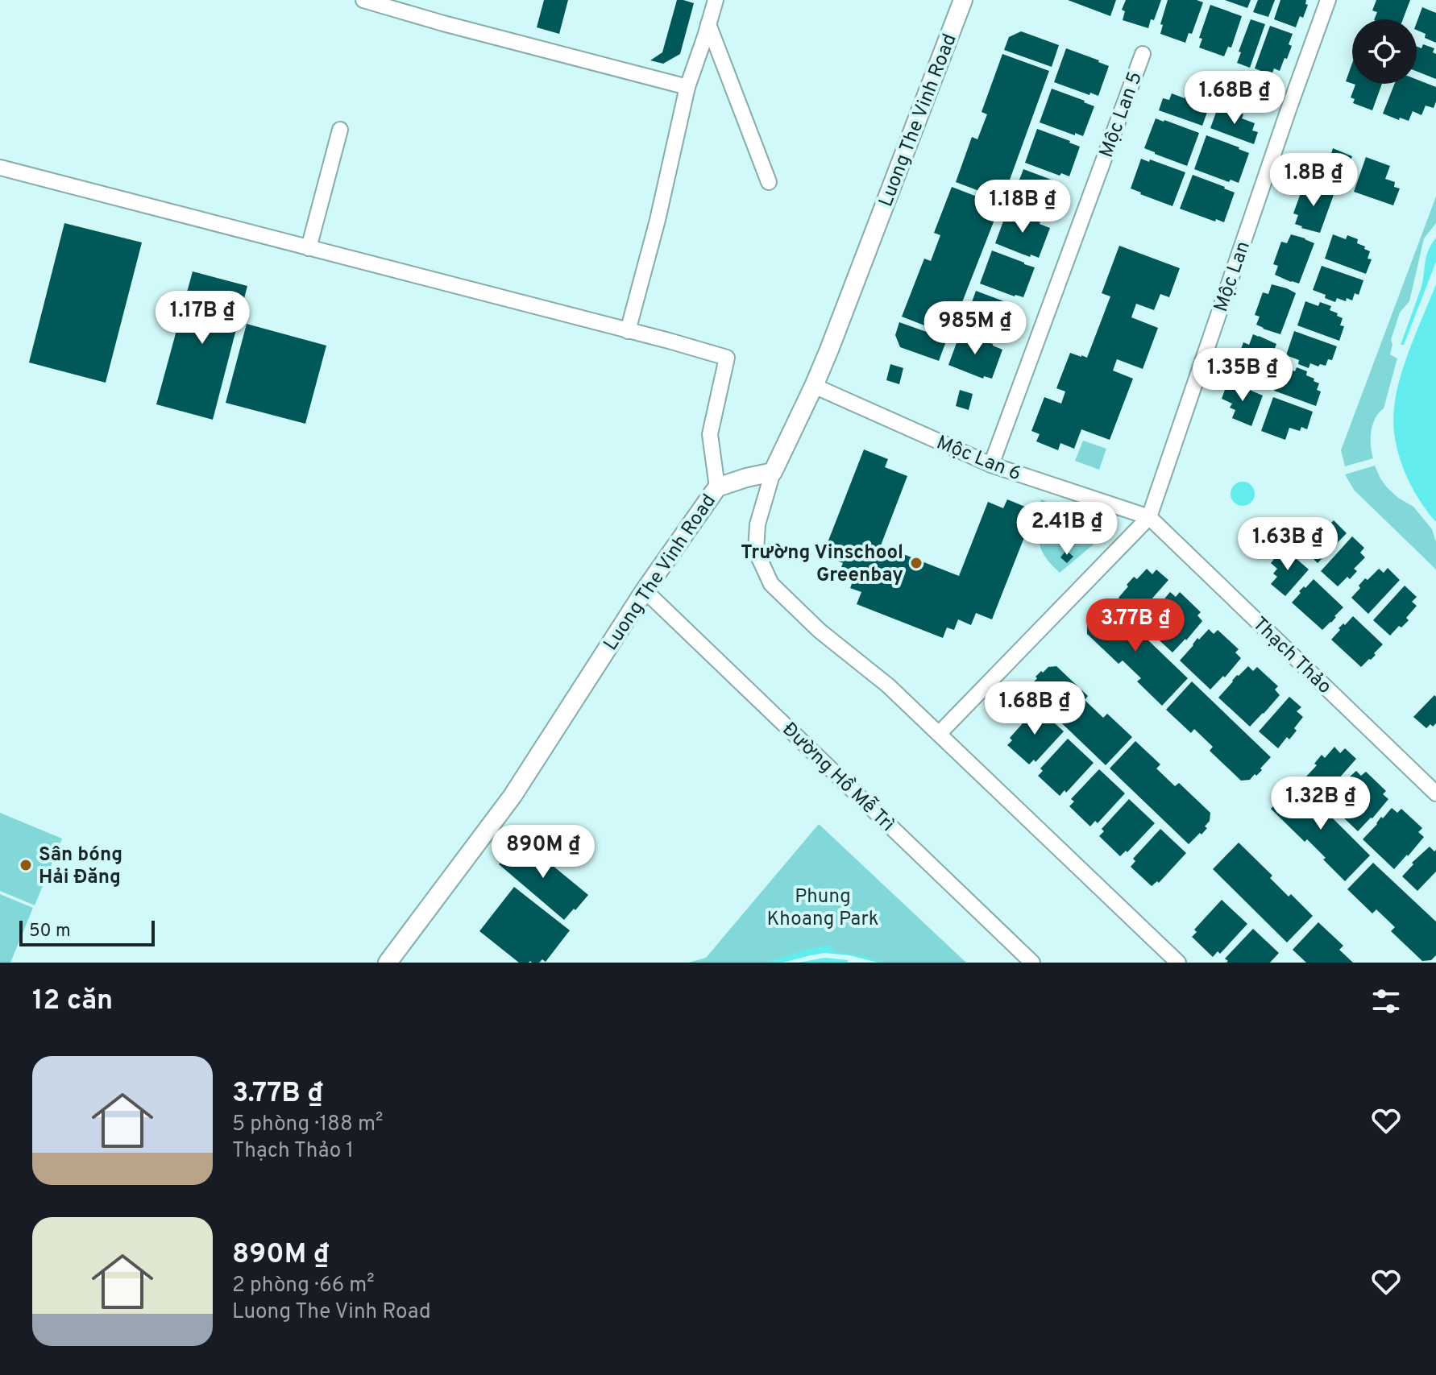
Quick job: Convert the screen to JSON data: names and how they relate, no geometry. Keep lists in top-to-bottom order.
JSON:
{
  "streets": {
    "street": [
      "Mộc Lan 5",
      "Luong The Vinh Road",
      "Mộc Lan",
      "Mộc Lan 6",
      "Thạch Thảo",
      "Đường Hồ Mễ Trì"
    ]
  },
  "crossings": [
    ["Mộc Lan 5", "Mộc Lan 6"],
    ["Luong The Vinh Road", "Mộc Lan 6"],
    ["Luong The Vinh Road", "Đường Hồ Mễ Trì"],
    ["Mộc Lan", "Mộc Lan 6"],
    ["Mộc Lan", "Thạch Thảo"],
    ["Mộc Lan 6", "Thạch Thảo"]
  ],
  "parks": ["Phung Khoang Park"],
  "places": ["Trường Vinschool Greenbay", "Sân bóng Hải Đăng"],
  "scale_bar": "50 m",
  "page": {
    "price": [
      "1.68B ₫",
      "1.8B ₫",
      "1.18B ₫",
      "1.17B ₫",
      "985M ₫",
      "1.35B ₫",
      "2.41B ₫",
      "1.63B ₫",
      "3.77B ₫",
      "1.68B ₫",
      "1.32B ₫",
      "890M ₫"
    ],
    "scale": "50 m",
    "heading": "12 căn",
    "list": [
      {
        "name": "3.77B ₫",
        "note": "5 phòng · 188 m² · Thạch Thảo 1"
      },
      {
        "name": "890M ₫",
        "note": "2 phòng · 66 m² · Luong The Vinh Road"
      }
    ]
  }
}
